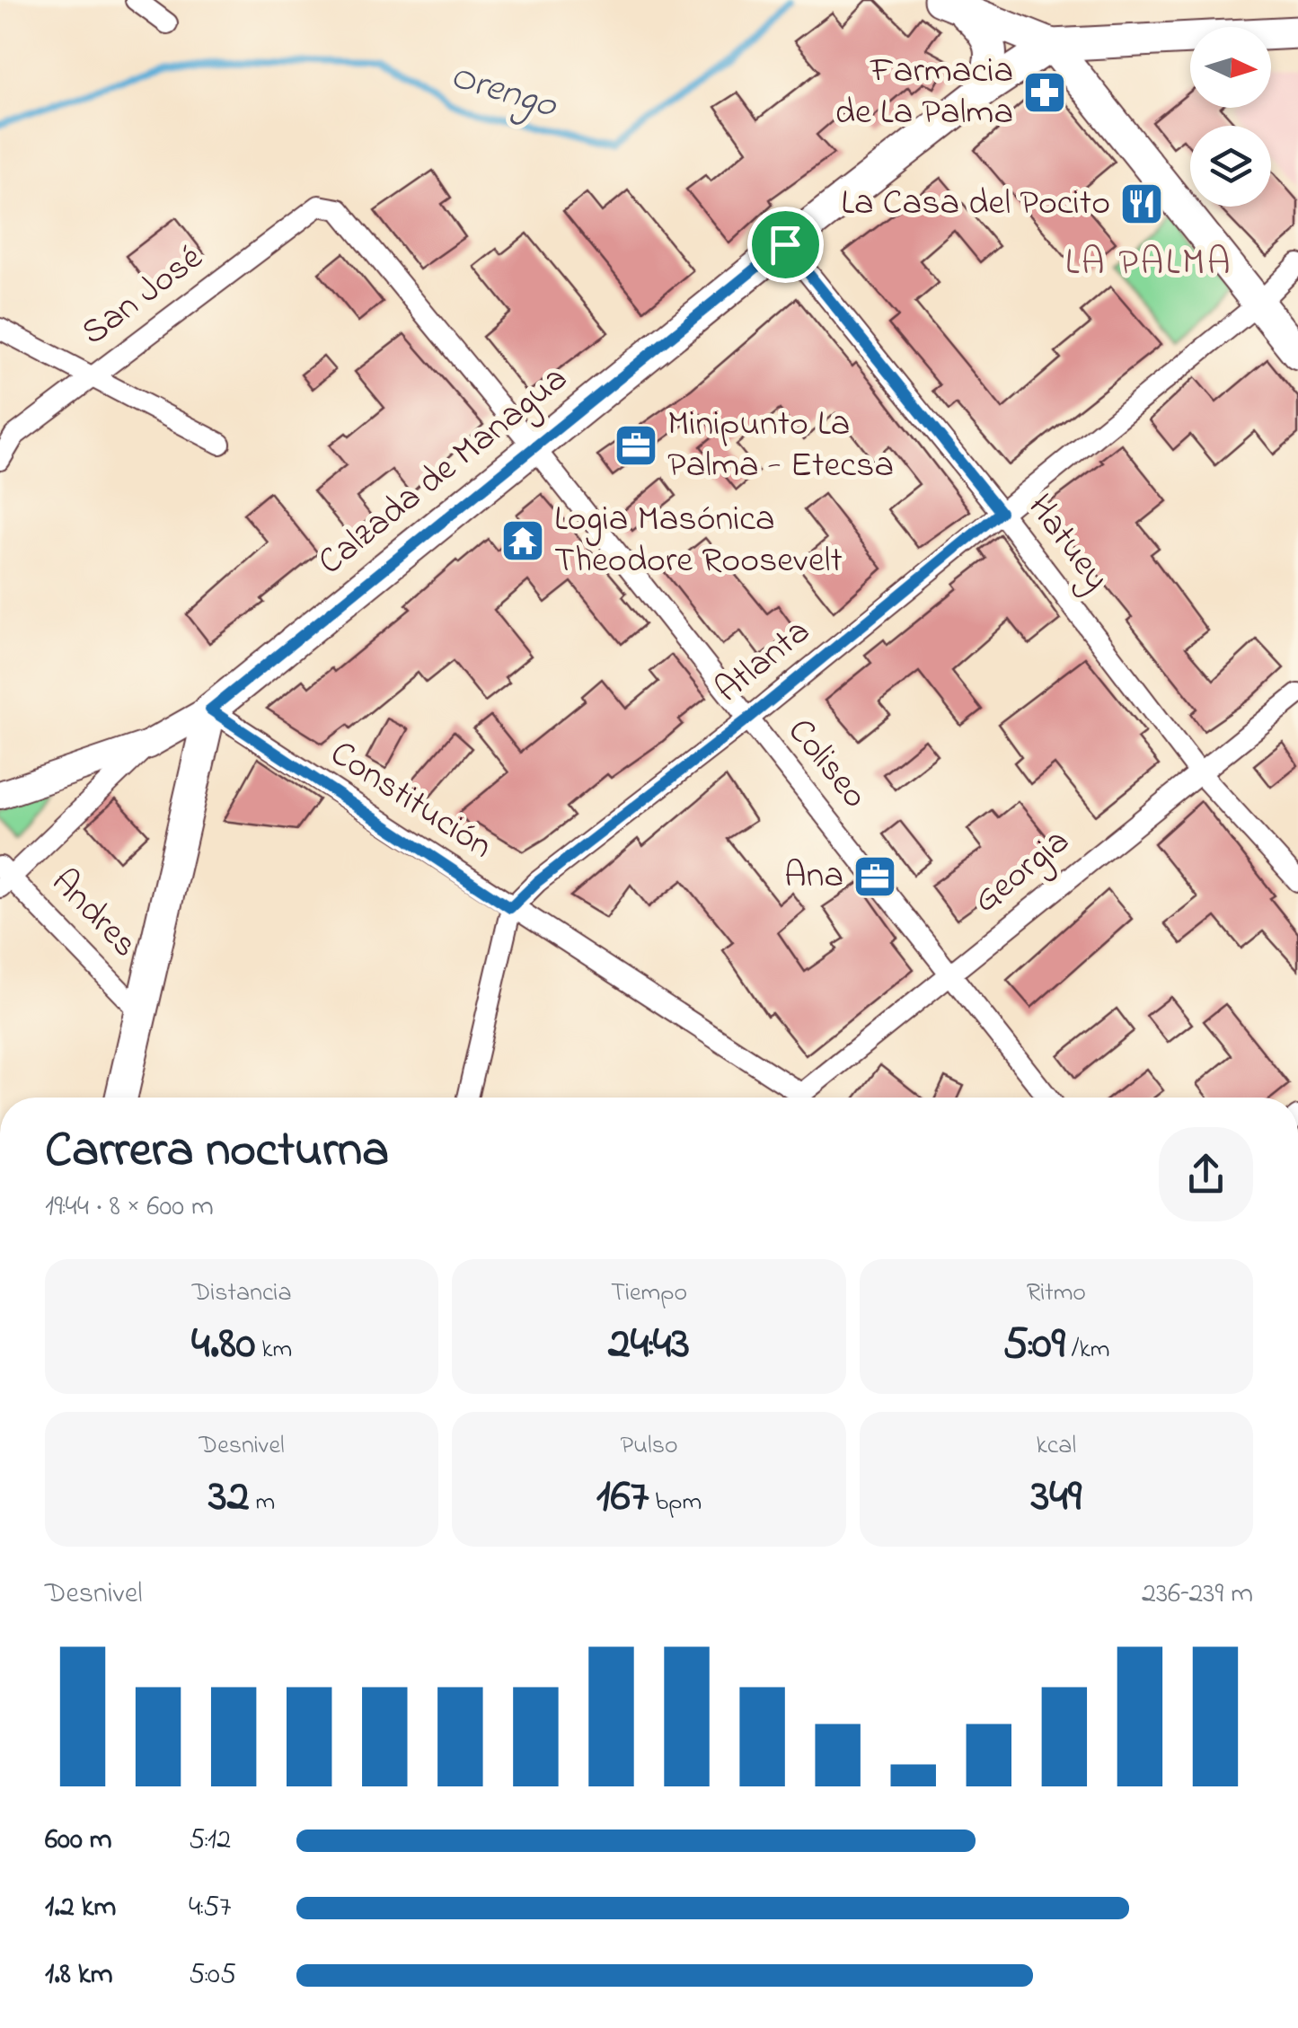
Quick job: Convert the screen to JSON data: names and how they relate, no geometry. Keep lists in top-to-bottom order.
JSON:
{
  "streets": {
    "main road": ["Calzada de Managua"],
    "street": [
      "San José",
      "Hatuey",
      "Atlanta",
      "Coliseo",
      "Constitución",
      "Georgia",
      "Andres"
    ]
  },
  "crossings": [
    ["San José", "Coliseo"],
    ["Calzada de Managua", "Hatuey"],
    ["Calzada de Managua", "Coliseo"],
    ["Calzada de Managua", "Constitución"],
    ["Hatuey", "Atlanta"],
    ["Hatuey", "Georgia"],
    ["Atlanta", "Coliseo"],
    ["Atlanta", "Constitución"],
    ["Coliseo", "Georgia"]
  ],
  "districts": ["LA PALMA"],
  "water": ["Orengo"],
  "places": {
    "pharmacy": ["Farmacia de La Palma"],
    "restaurant": ["La Casa del Pocito"],
    "office": ["Minipunto La Palma - Etecsa", "Ana"],
    "temple": ["Logia Masónica Theodore Roosevelt"]
  },
  "north": "right",
  "page": {
    "heading": ["Carrera nocturna", "19:44 · 8 × 600 m"],
    "stats": [
      ["Distancia", "4.80 km"],
      ["Tiempo", "24:43"],
      ["Ritmo", "5:09 /km"],
      ["Desnivel", "32 m"],
      ["Pulso", "167 bpm"],
      ["kcal", "349"]
    ],
    "chart": ["Desnivel", "236–239 m"],
    "list": [
      {
        "name": "600 m",
        "note": "5:12"
      },
      {
        "name": "1.2 km",
        "note": "4:57"
      },
      {
        "name": "1.8 km",
        "note": "5:05"
      }
    ]
  }
}
